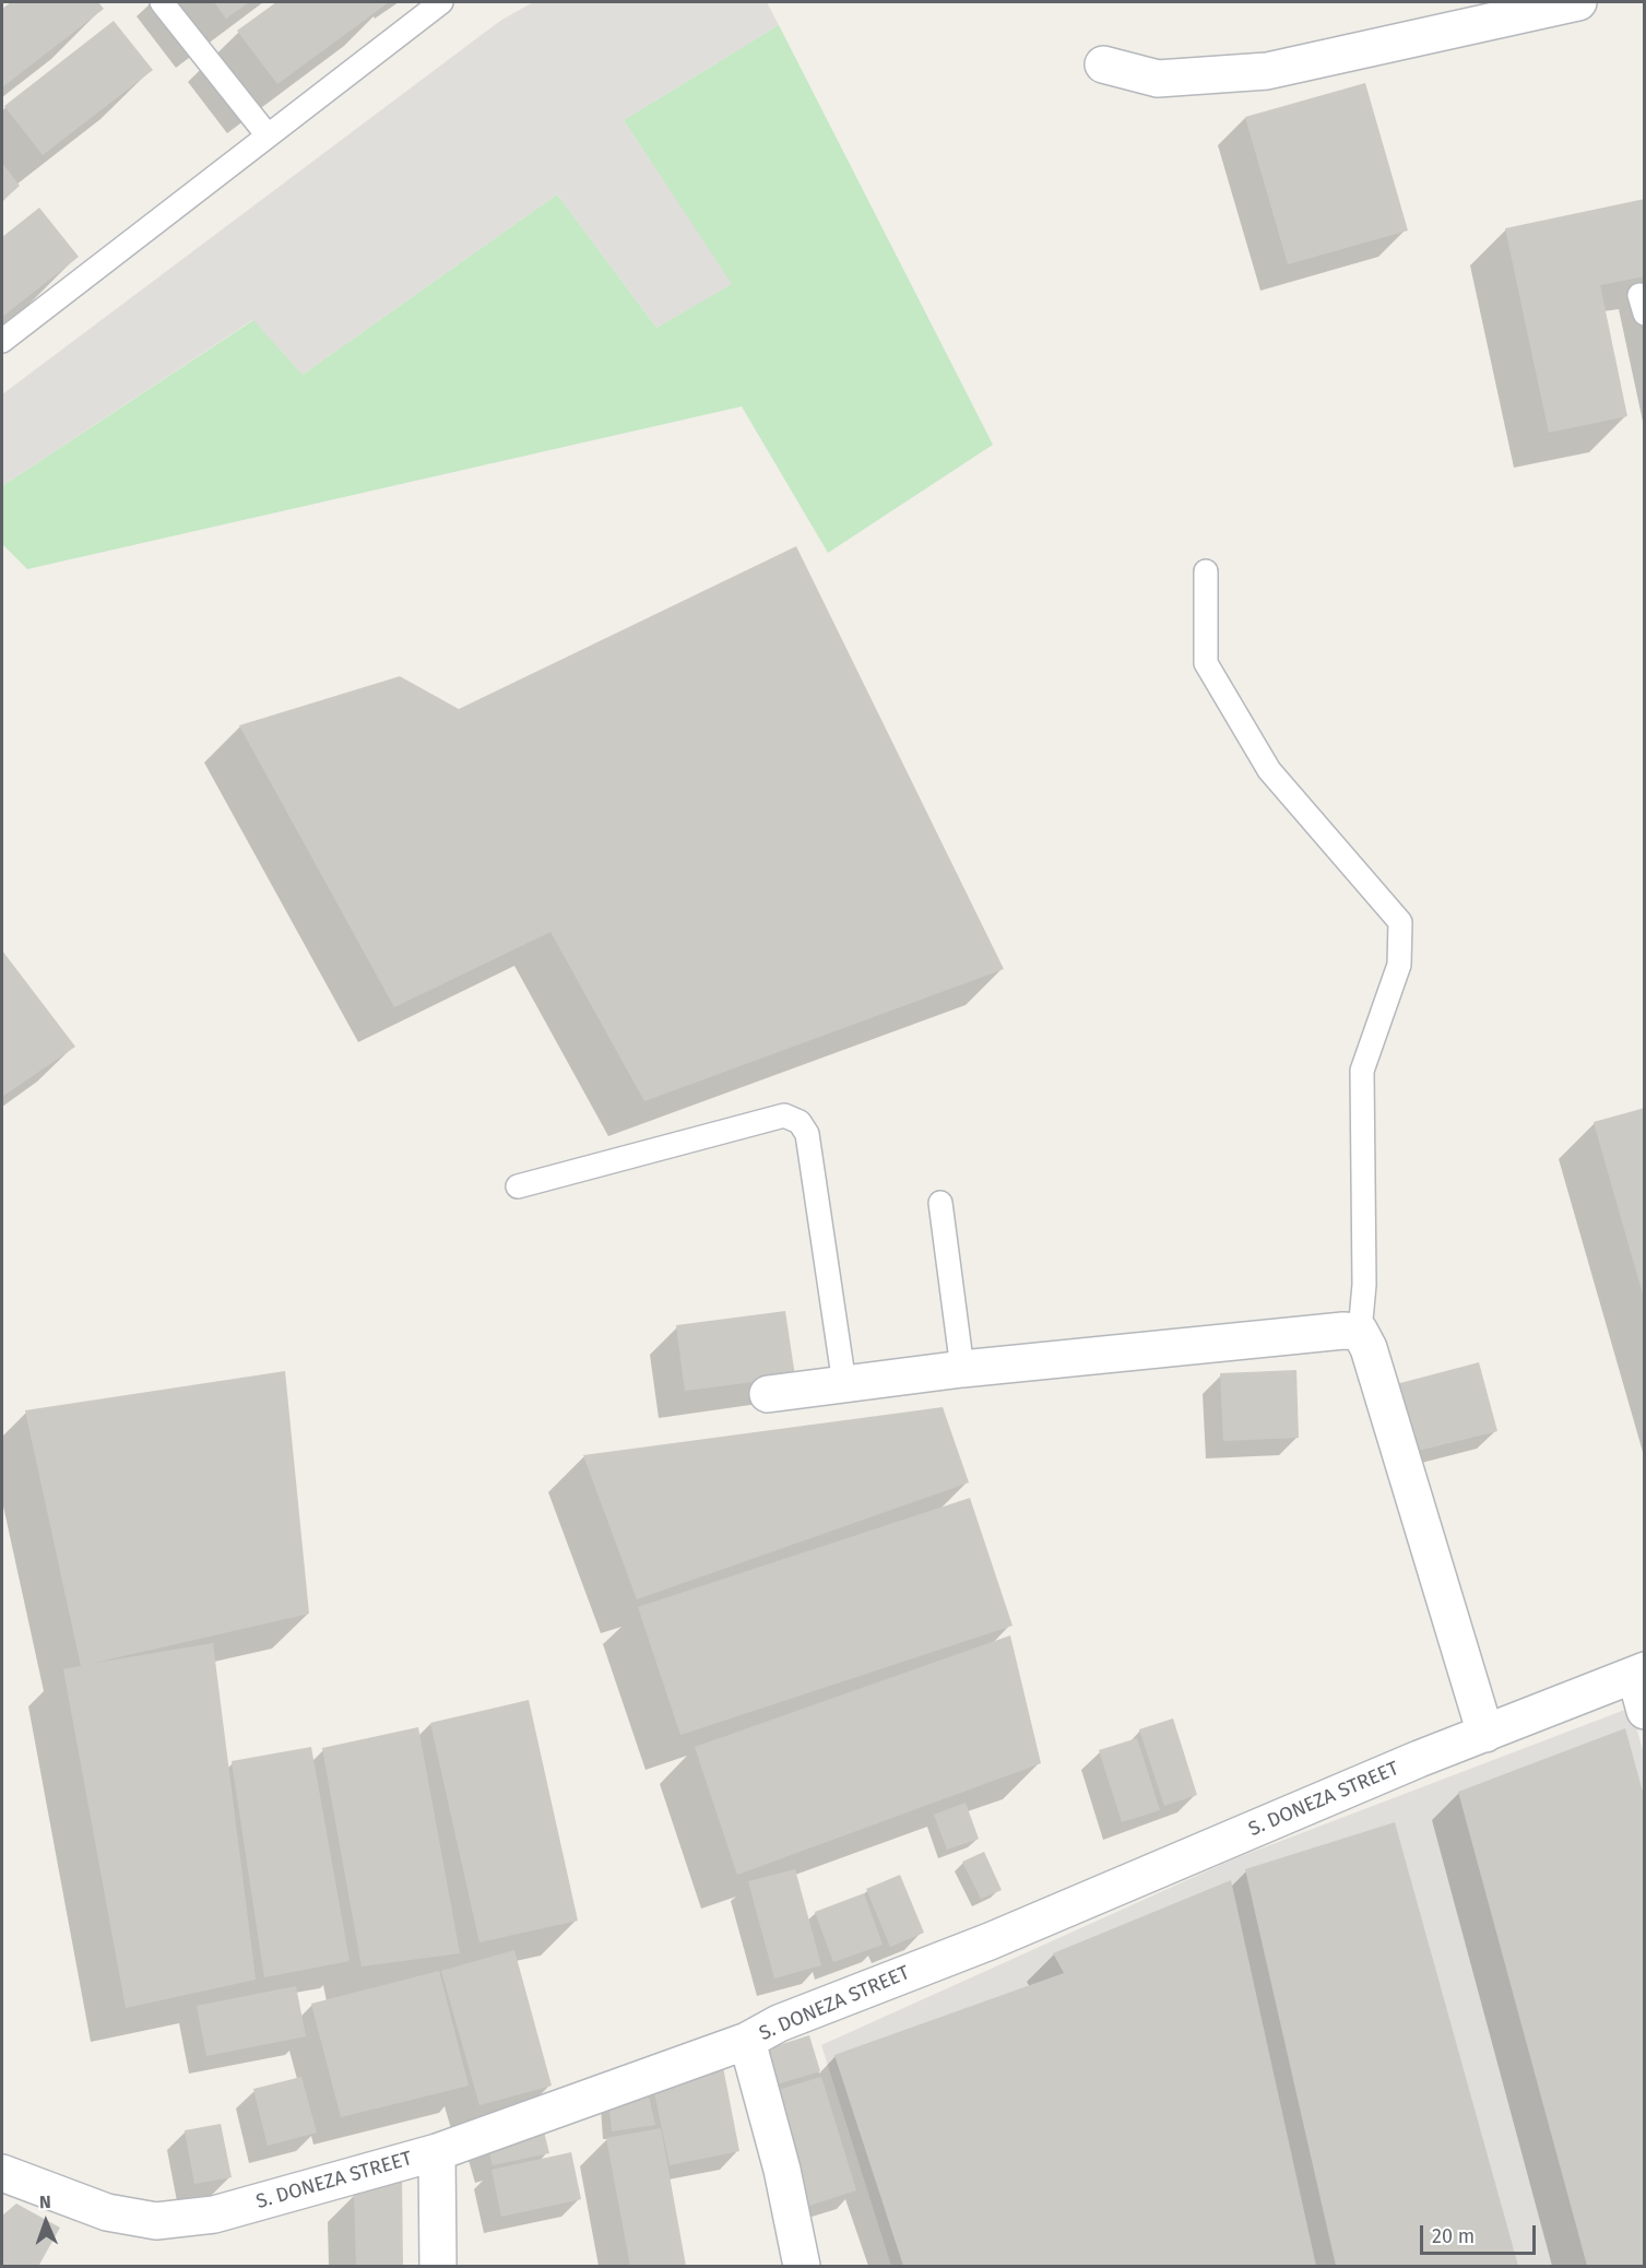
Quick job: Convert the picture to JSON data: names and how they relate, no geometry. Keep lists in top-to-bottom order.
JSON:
{
  "streets": {
    "street": ["S. DONEZA STREET"]
  },
  "scale_bar": "20 m",
  "north": "top"
}
